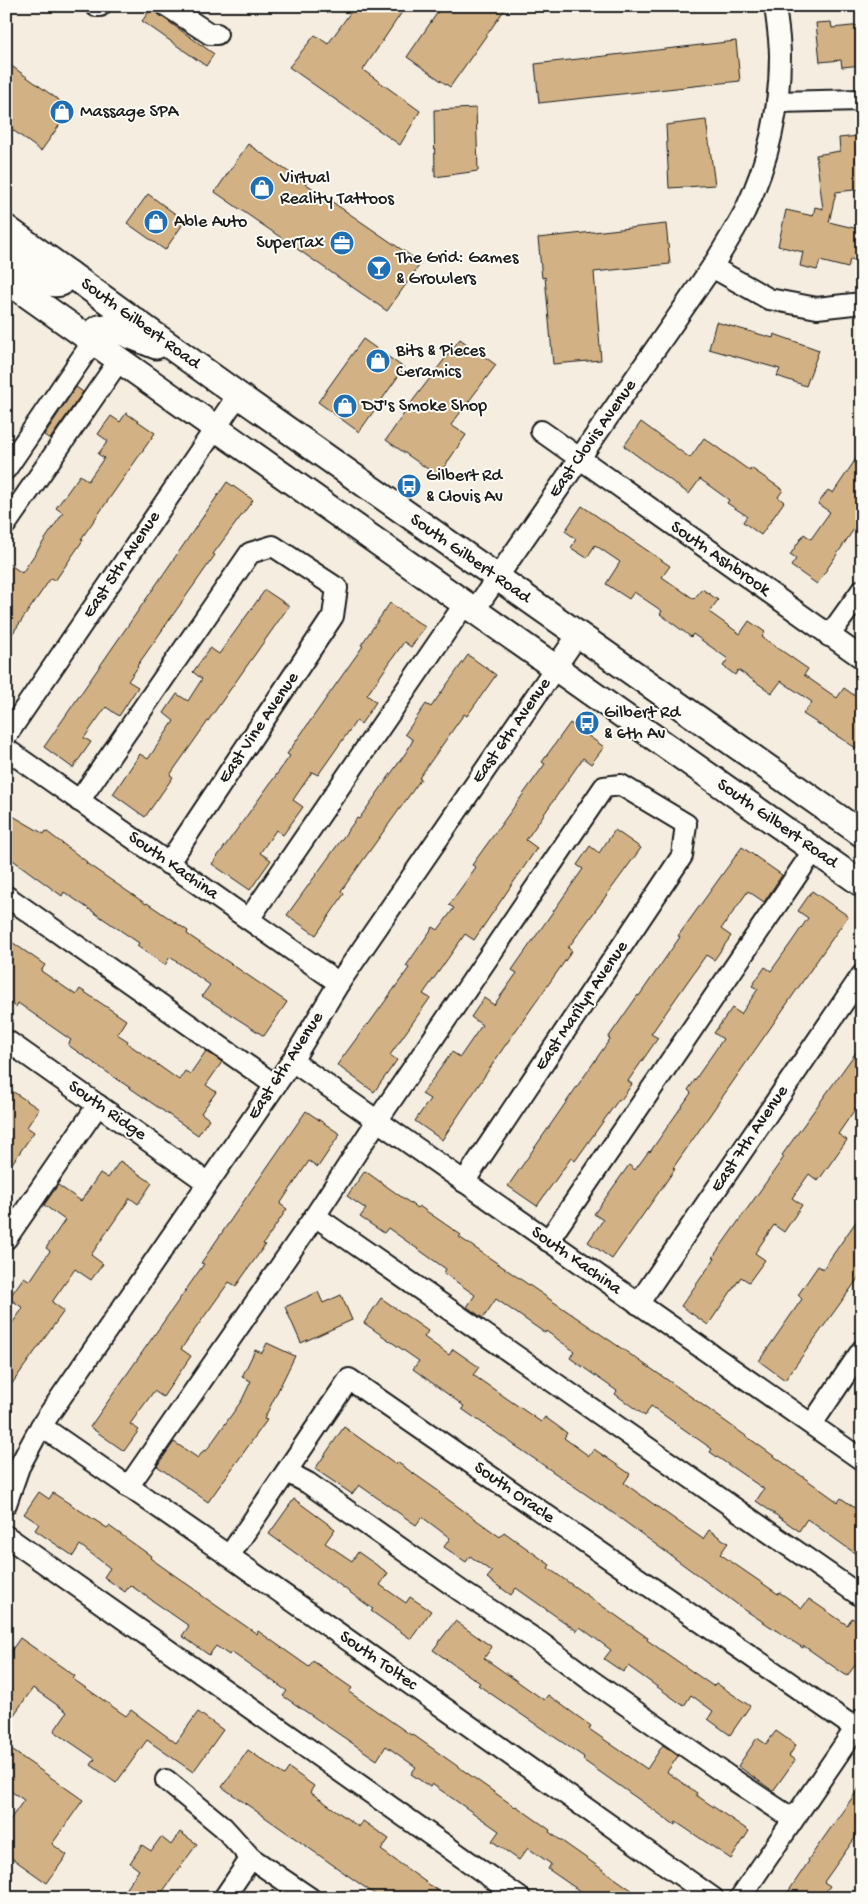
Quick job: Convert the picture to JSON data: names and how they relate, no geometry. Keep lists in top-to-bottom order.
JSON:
{
  "streets": {
    "main road": ["South Gilbert Road"],
    "street": [
      "East Clovis Avenue",
      "South Ashbrook",
      "East 5th Avenue",
      "East Vine Avenue",
      "East 6th Avenue",
      "South Kachina",
      "East Marilyn Avenue",
      "South Ridge",
      "East 7th Avenue",
      "South Oracle",
      "South Toltec"
    ]
  },
  "crossings": [
    ["South Gilbert Road", "East Clovis Avenue"],
    ["South Gilbert Road", "East 5th Avenue"],
    ["South Gilbert Road", "East 6th Avenue"],
    ["East Clovis Avenue", "South Ashbrook"],
    ["East Clovis Avenue", "South Kachina"],
    ["East Vine Avenue", "South Kachina"],
    ["East 6th Avenue", "South Kachina"],
    ["East 6th Avenue", "South Ridge"],
    ["East 6th Avenue", "South Toltec"],
    ["South Kachina", "East Marilyn Avenue"],
    ["South Kachina", "East 7th Avenue"],
    ["South Oracle", "South Toltec"]
  ],
  "places": {
    "shop": [
      "Massage SPA",
      "Virtual Reality Tattoos",
      "Able Auto",
      "Bits & Pieces Ceramics",
      "DJ's Smoke Shop"
    ],
    "office": ["SuperTax"],
    "bar": ["The Grid: Games & Growlers"],
    "bus stop": ["Gilbert Rd & Clovis Av", "Gilbert Rd & 6th Av"]
  }
}
